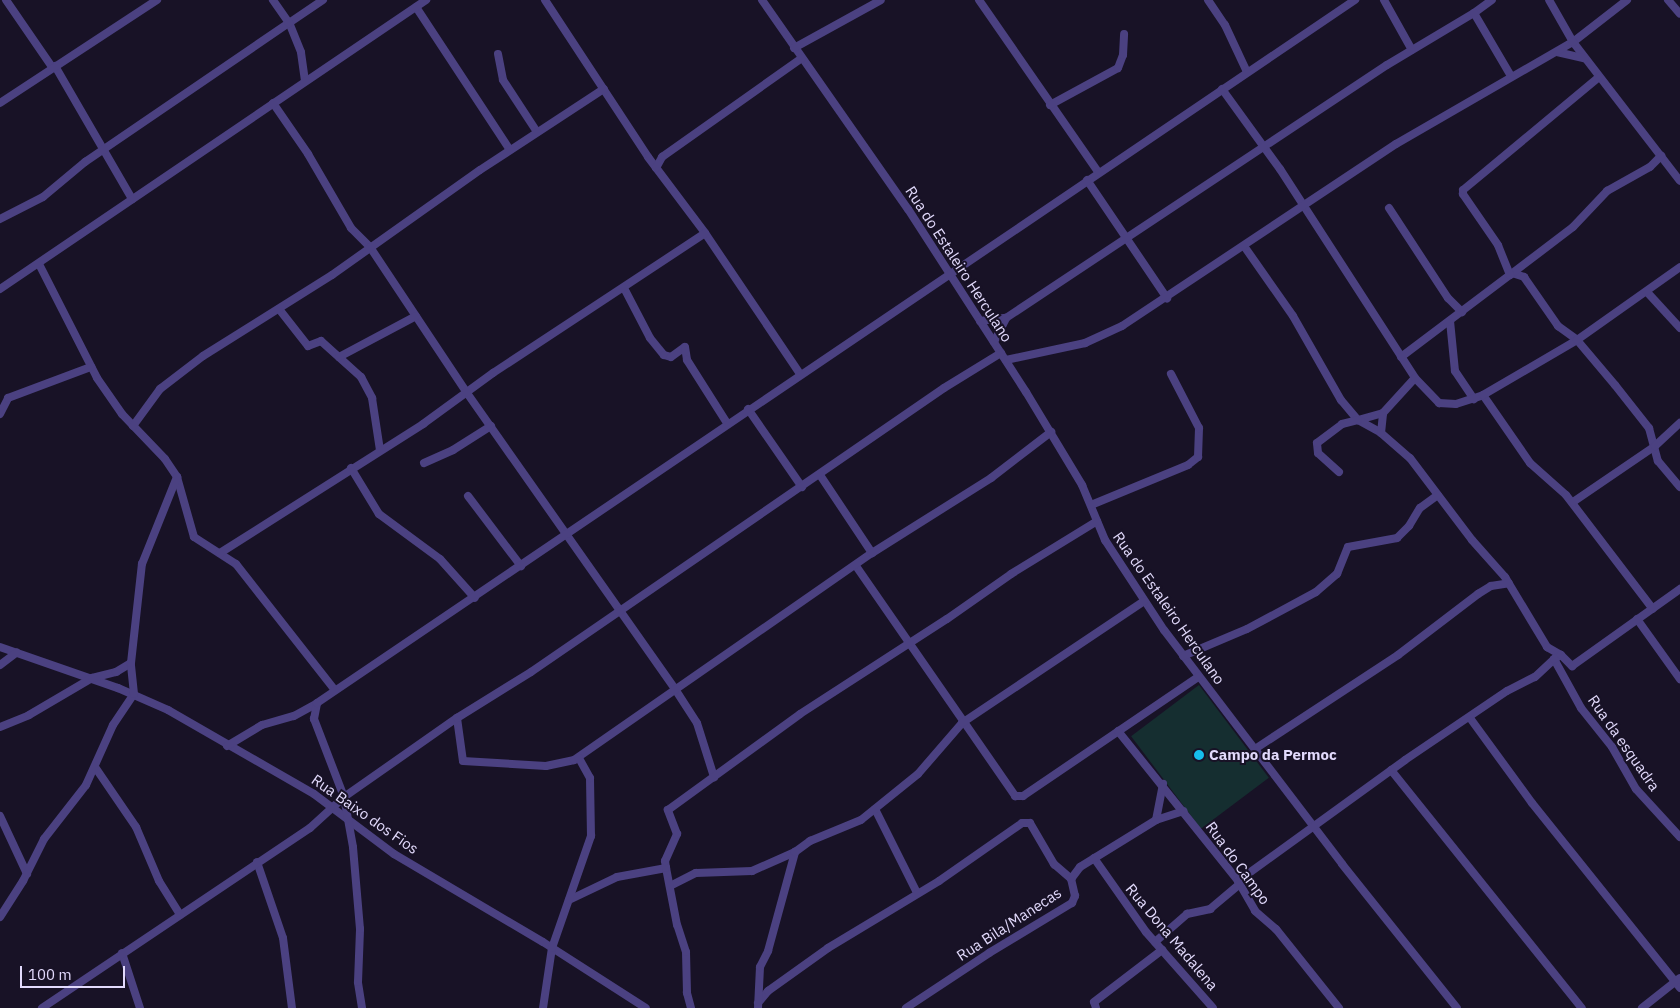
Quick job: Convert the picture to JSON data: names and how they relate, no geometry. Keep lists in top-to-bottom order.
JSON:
{
  "streets": {
    "street": [
      "Rua do Estaleiro Herculano",
      "Rua da esquadra",
      "Rua Baixo dos Fios",
      "Rua do Campo",
      "Rua Bila/Manecas",
      "Rua Dona Madalena"
    ]
  },
  "crossings": [
    ["Rua do Campo", "Rua Bila/Manecas"],
    ["Rua Bila/Manecas", "Rua Dona Madalena"]
  ],
  "places": ["Campo da Permoc"],
  "scale_bar": "100 m"
}
